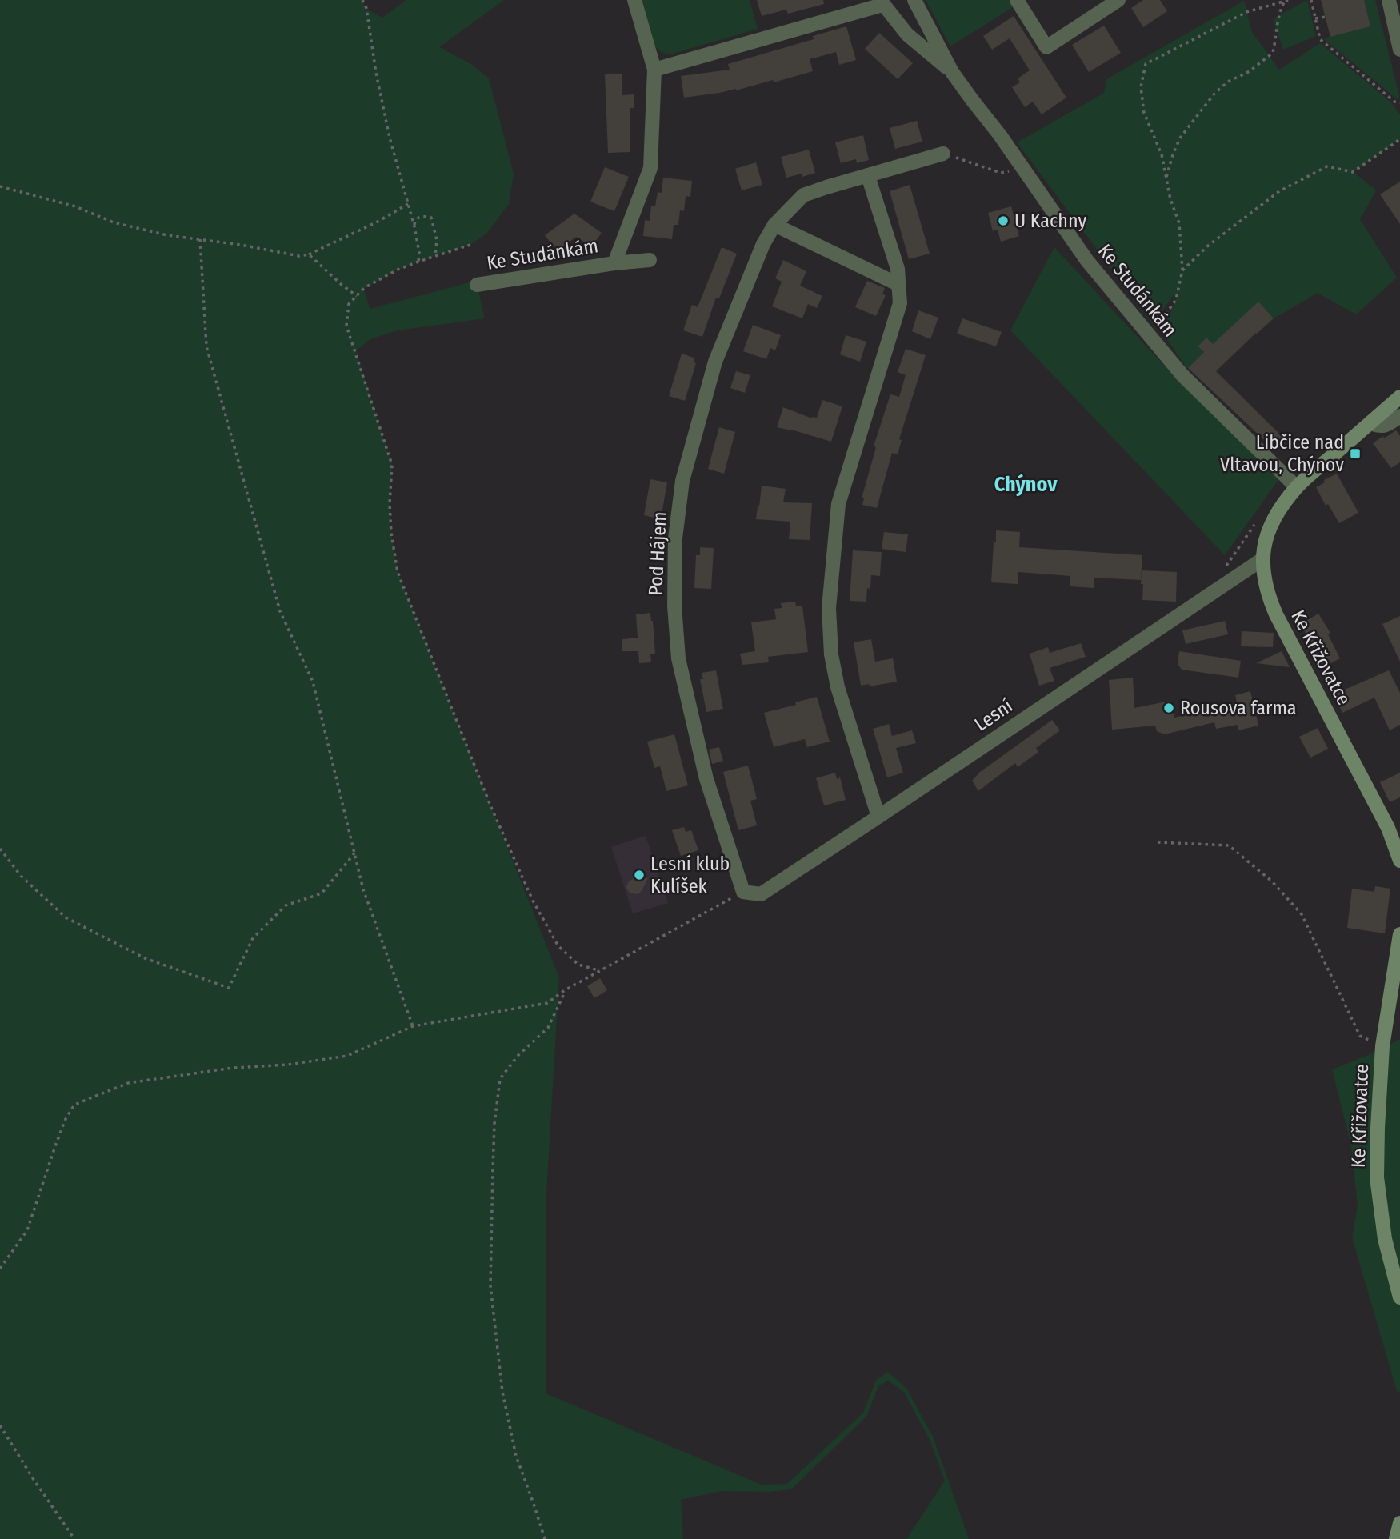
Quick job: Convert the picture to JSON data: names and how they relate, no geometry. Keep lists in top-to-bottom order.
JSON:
{
  "streets": {
    "street": [
      "Ke Studánkám",
      "Pod Hájem",
      "Ke Křižovatce",
      "Lesní"
    ]
  },
  "crossings": [
    ["Ke Studánkám", "Ke Křižovatce"],
    ["Pod Hájem", "Lesní"],
    ["Ke Křižovatce", "Lesní"]
  ],
  "districts": ["Chýnov"],
  "places": {
    "other": ["U Kachny", "Rousova farma", "Lesní klub Kulíšek"],
    "transit": ["Libčice nad Vltavou, Chýnov"]
  }
}
